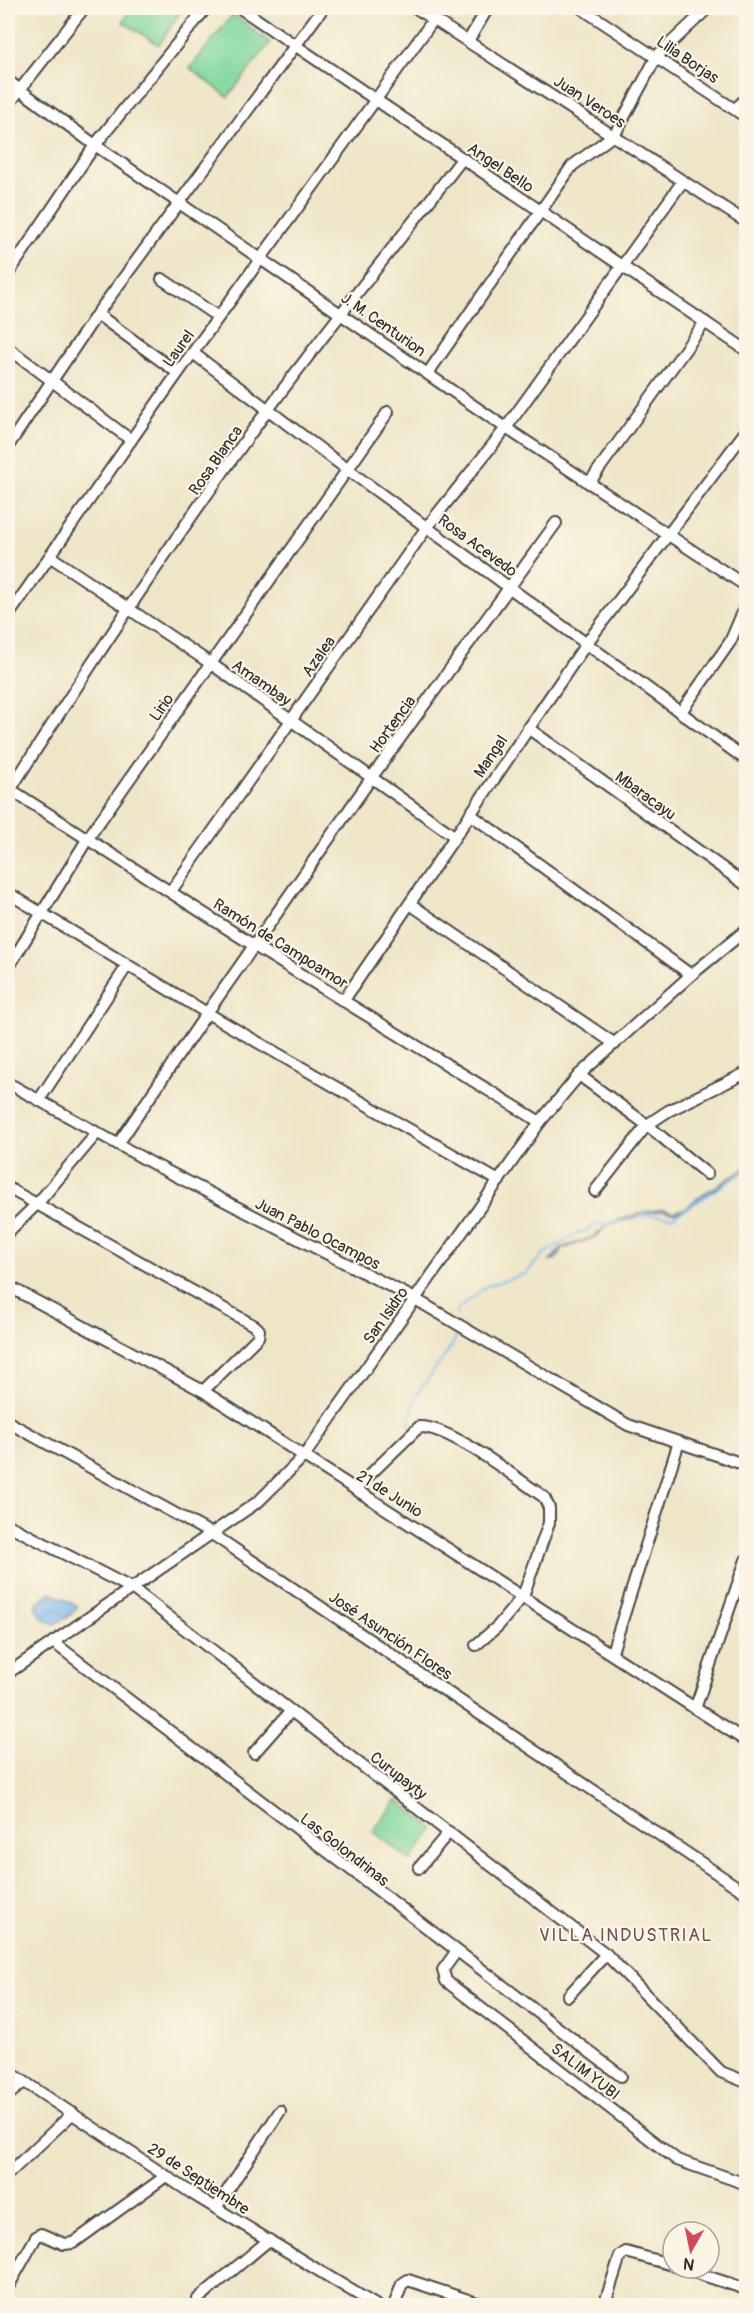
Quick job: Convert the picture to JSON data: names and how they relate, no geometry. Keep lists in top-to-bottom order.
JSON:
{
  "streets": {
    "street": [
      "Lilia Borjas",
      "Juan Veroes",
      "Angel Bello",
      "J. M. Centurion",
      "Laurel",
      "Rosa Blanca",
      "Rosa Acevedo",
      "Azalea",
      "Amambay",
      "Lirio",
      "Hortencia",
      "Mangal",
      "Mbaracayu",
      "Ramón de Campoamor",
      "Juan Pablo Ocampos",
      "San Isidro",
      "21 de Junio",
      "José Asunción Flores",
      "Curupayty",
      "Las Golondrinas",
      "SALIM YUBI",
      "29 de Septiembre"
    ]
  },
  "crossings": [
    ["Juan Veroes", "Laurel"],
    ["Juan Veroes", "Azalea"],
    ["Angel Bello", "Laurel"],
    ["Angel Bello", "Rosa Blanca"],
    ["Angel Bello", "Azalea"],
    ["J. M. Centurion", "Laurel"],
    ["J. M. Centurion", "Rosa Blanca"],
    ["J. M. Centurion", "Azalea"],
    ["J. M. Centurion", "Mangal"],
    ["Laurel", "Rosa Acevedo"],
    ["Laurel", "Amambay"],
    ["Rosa Blanca", "Rosa Acevedo"],
    ["Rosa Blanca", "Amambay"],
    ["Rosa Blanca", "Ramón de Campoamor"],
    ["Rosa Acevedo", "Azalea"],
    ["Rosa Acevedo", "Lirio"],
    ["Rosa Acevedo", "Hortencia"],
    ["Rosa Acevedo", "Mangal"],
    ["Azalea", "Amambay"],
    ["Azalea", "Ramón de Campoamor"],
    ["Amambay", "Lirio"],
    ["Amambay", "Hortencia"],
    ["Amambay", "Mangal"],
    ["Lirio", "Ramón de Campoamor"],
    ["Hortencia", "Ramón de Campoamor"],
    ["Hortencia", "Juan Pablo Ocampos"],
    ["Mangal", "Mbaracayu"],
    ["Mangal", "Ramón de Campoamor"],
    ["Ramón de Campoamor", "San Isidro"],
    ["Juan Pablo Ocampos", "San Isidro"],
    ["San Isidro", "21 de Junio"],
    ["San Isidro", "José Asunción Flores"],
    ["San Isidro", "Curupayty"],
    ["San Isidro", "Las Golondrinas"],
    ["Las Golondrinas", "SALIM YUBI"]
  ],
  "districts": ["VILLA INDUSTRIAL"],
  "north": "bottom"
}
